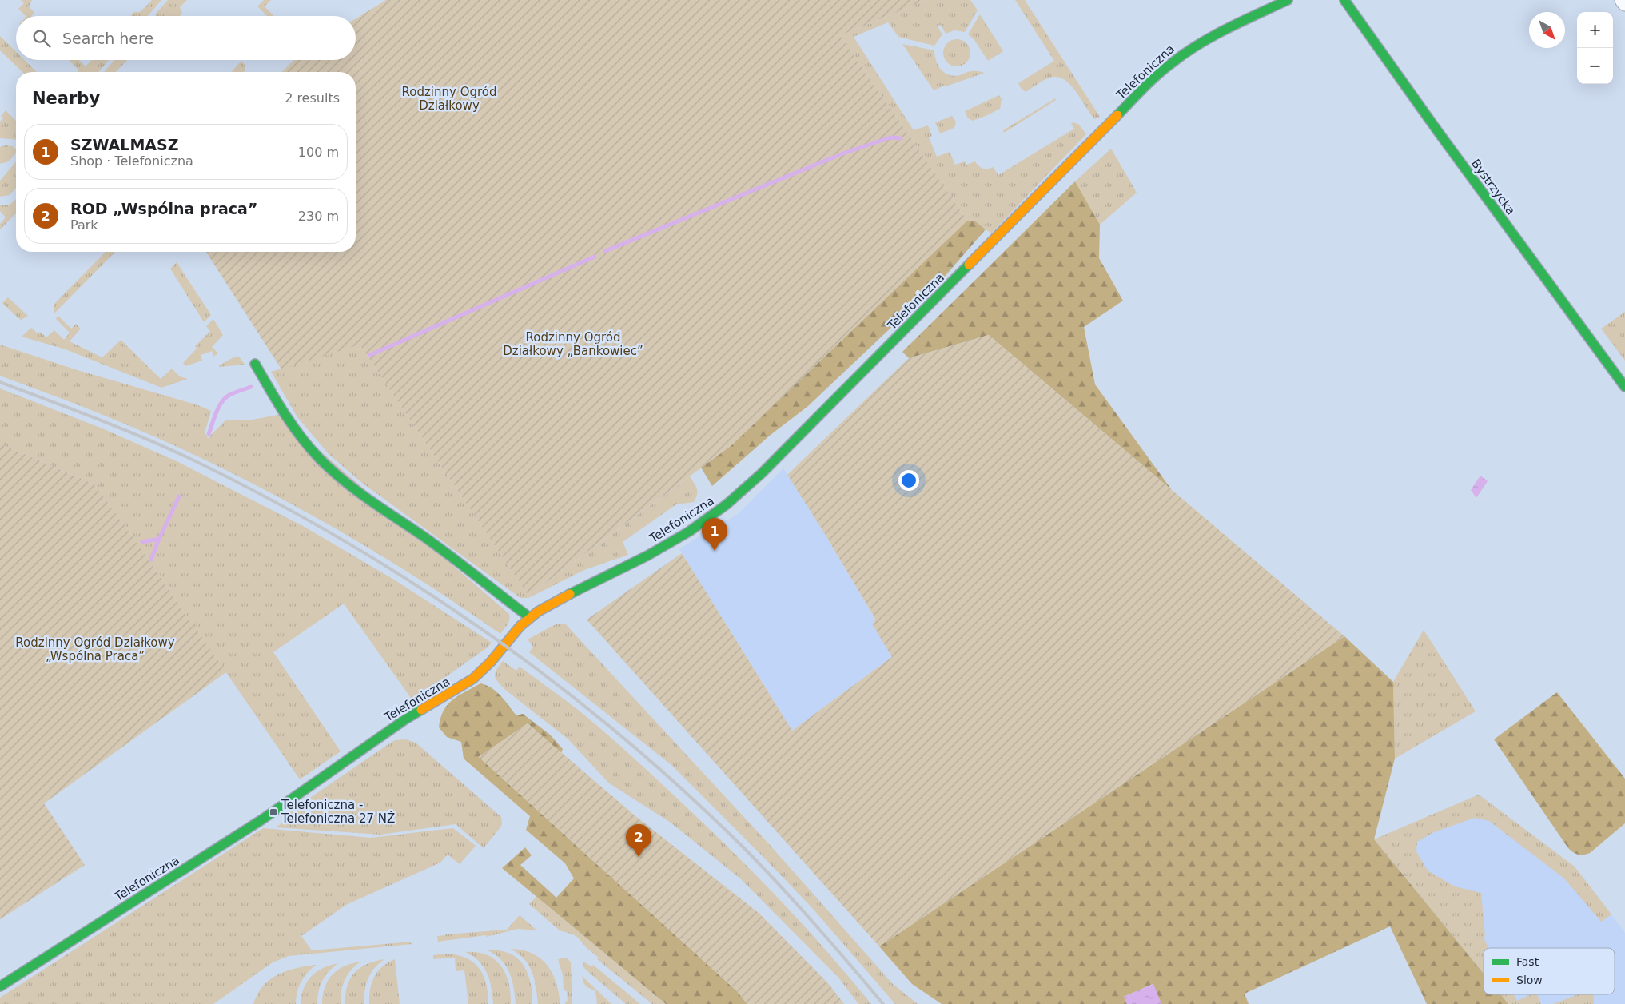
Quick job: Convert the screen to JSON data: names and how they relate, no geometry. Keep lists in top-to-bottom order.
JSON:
{
  "streets": {
    "street": ["Telefoniczna", "Bystrzycka"]
  },
  "parks": ["Rodzinny Ogród Działkowy", "Rodzinny Ogród Działkowy „Bankowiec”", "Rodzinny Ogród Działkowy „Wspólna Praca”"],
  "places": {
    "transit": ["Telefoniczna - Telefoniczna 27 NŻ"]
  },
  "legend": ["Fast", "Slow"],
  "north": "bottom right",
  "page": {
    "map_buttons": ["+", "−"],
    "search": "Search here",
    "heading": ["Nearby", "2 results"],
    "list": [
      {
        "mark": "1",
        "name": "SZWALMASZ",
        "note": "Shop · Telefoniczna",
        "value": "100 m"
      },
      {
        "mark": "2",
        "name": "ROD „Wspólna praca”",
        "note": "Park",
        "value": "230 m"
      }
    ],
    "pins": ["1", "2"]
  }
}
